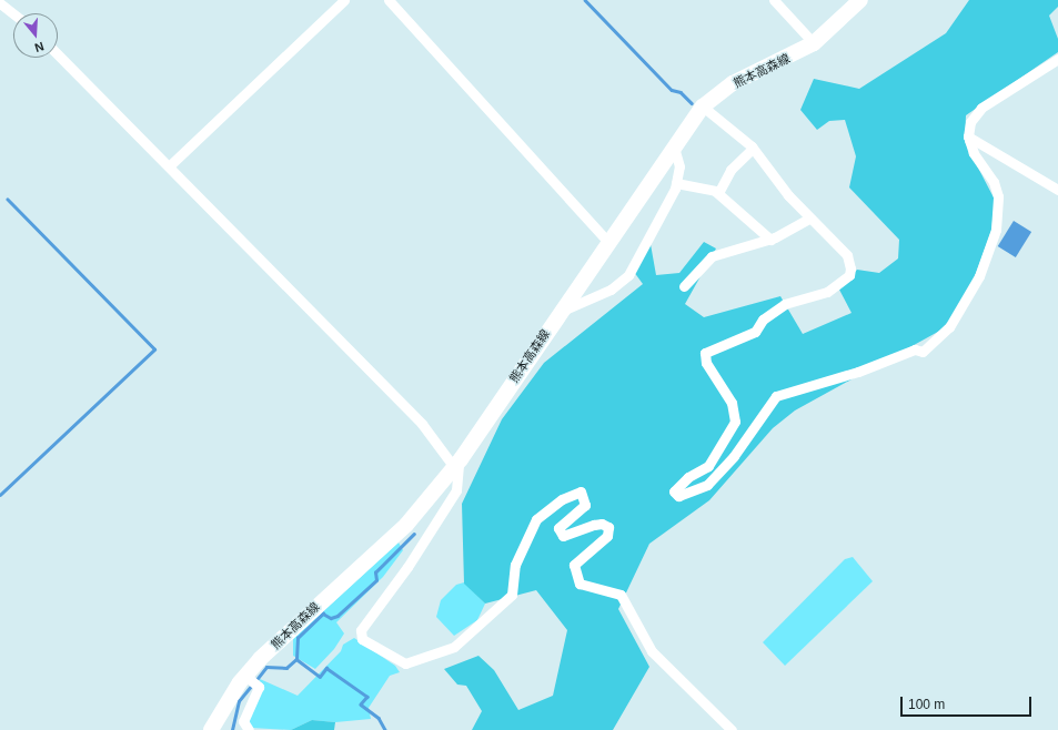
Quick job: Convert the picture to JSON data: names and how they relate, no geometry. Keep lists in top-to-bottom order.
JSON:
{
  "streets": {
    "main road": ["熊本高森線"]
  },
  "scale_bar": "100 m",
  "north": "bottom"
}
